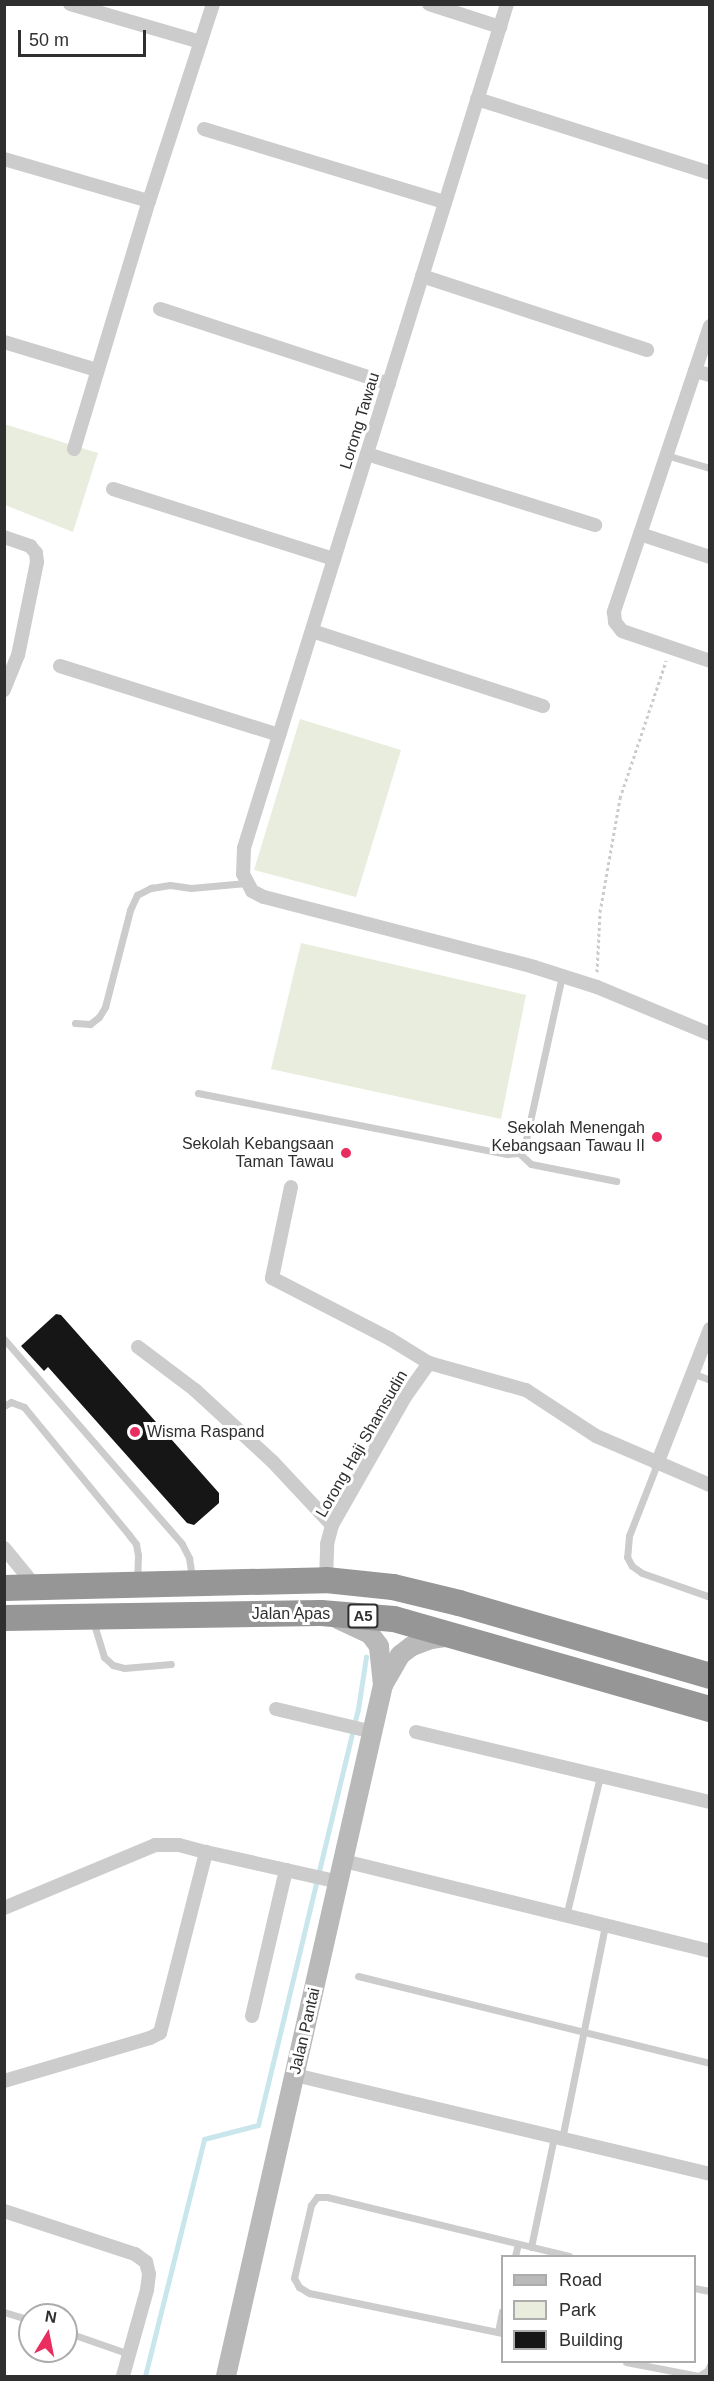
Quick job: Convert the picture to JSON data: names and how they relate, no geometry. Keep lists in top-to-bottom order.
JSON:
{
  "streets": {
    "highway": ["Jalan Apas", "A5"],
    "street": ["Lorong Tawau", "Lorong Haji Shamsudin", "Jalan Pantai"]
  },
  "crossings": [
    ["Lorong Haji Shamsudin", "Jalan Apas"]
  ],
  "places": ["Sekolah Menengah Kebangsaan Tawau II", "Sekolah Kebangsaan Taman Tawau", "Wisma Raspand"],
  "legend": ["Road", "Park", "Building"],
  "scale_bar": "50 m",
  "north": "top"
}
